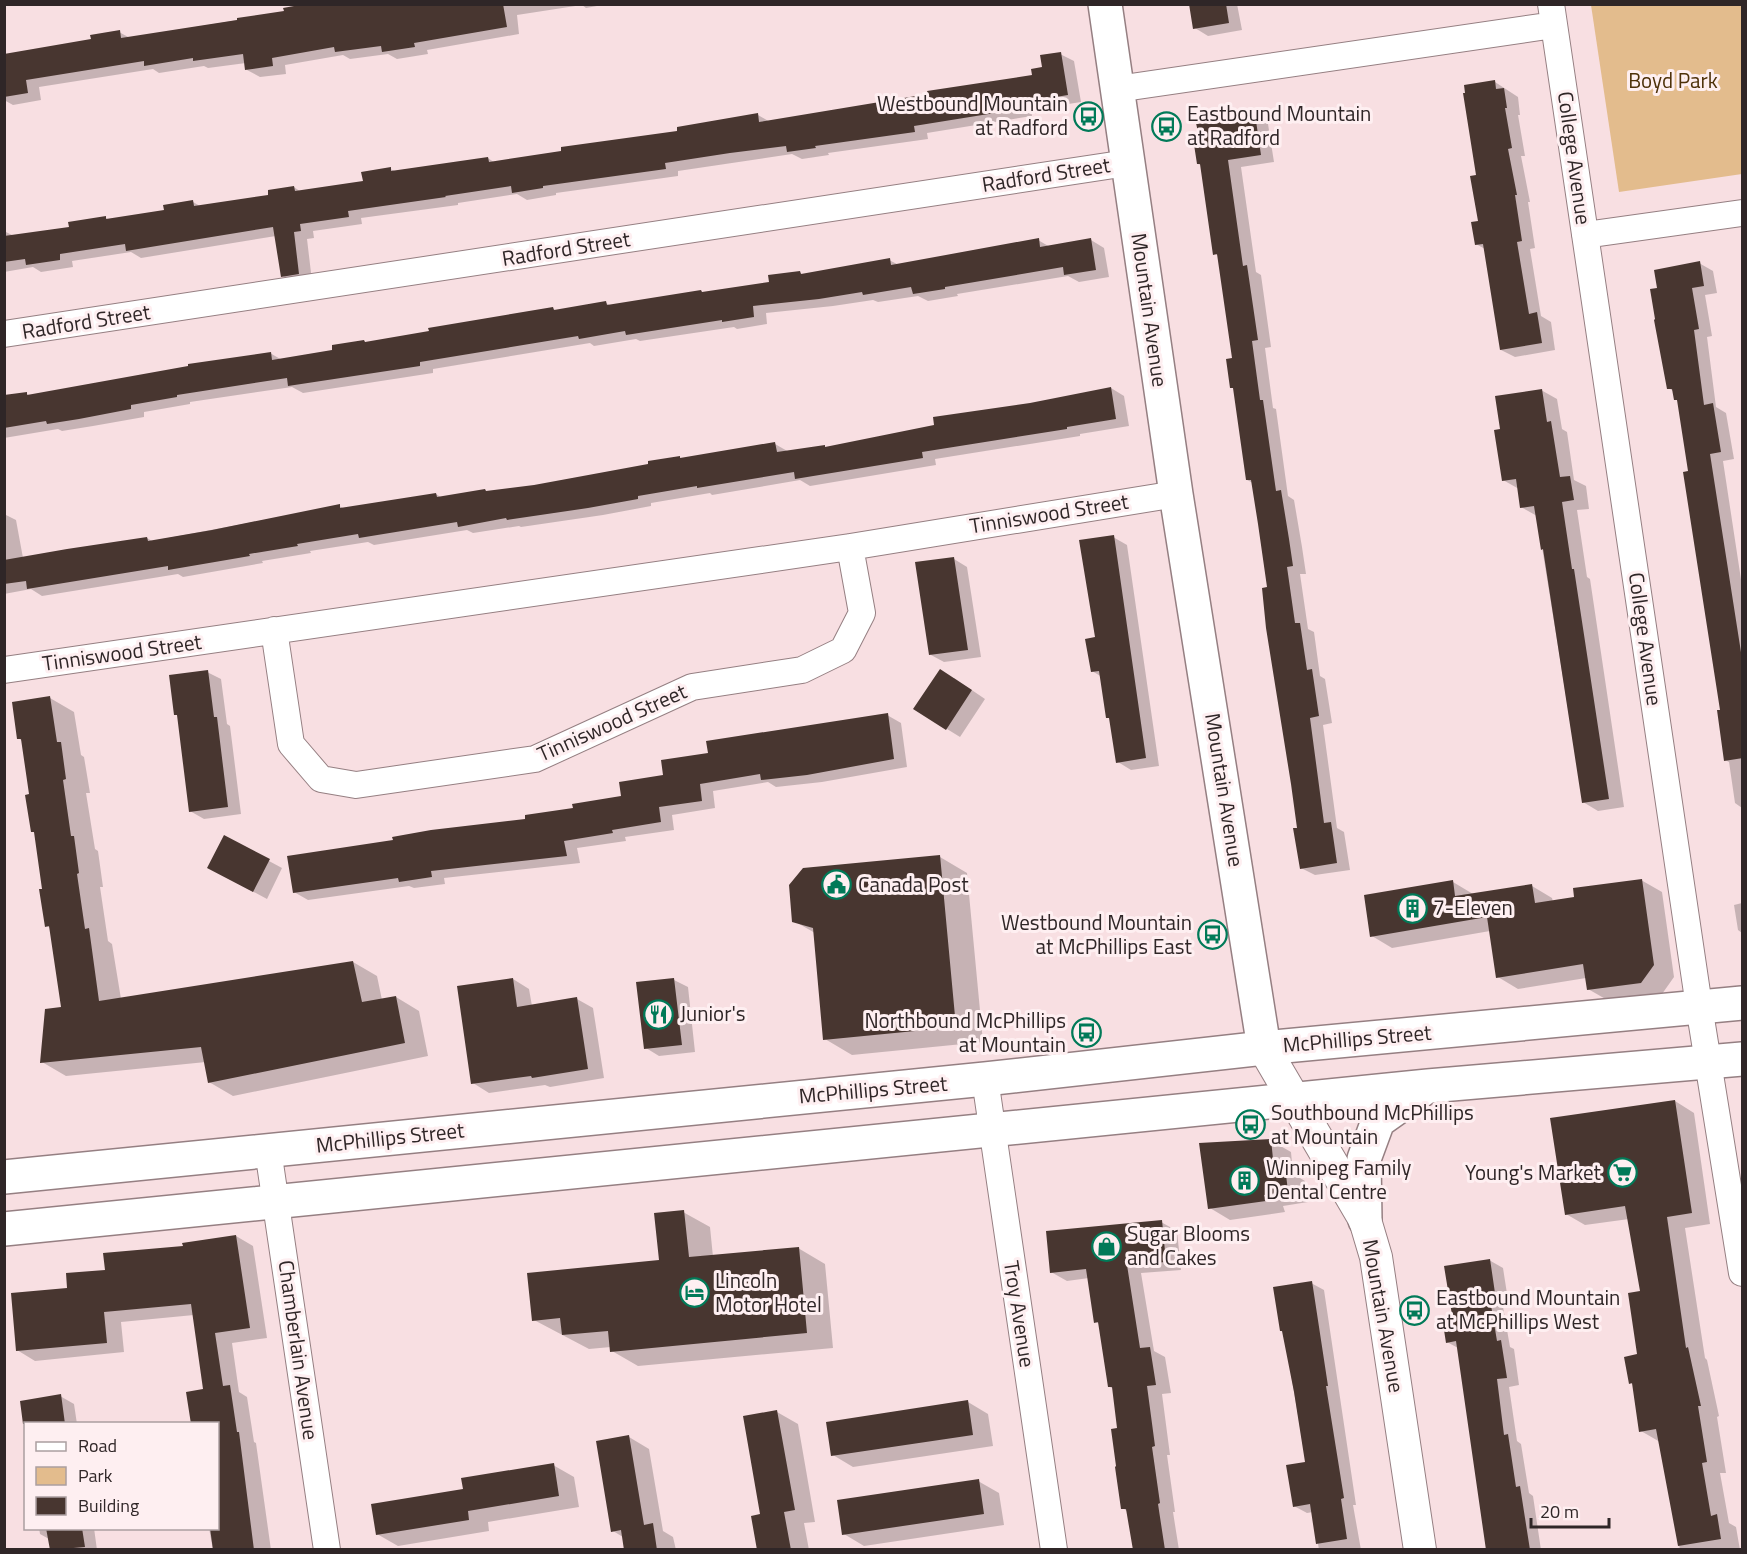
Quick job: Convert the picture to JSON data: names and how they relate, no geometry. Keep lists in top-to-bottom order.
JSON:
{
  "streets": {
    "main road": ["Mountain Avenue", "McPhillips Street"],
    "street": [
      "College Avenue",
      "Radford Street",
      "Tinniswood Street",
      "Troy Avenue",
      "Chamberlain Avenue"
    ]
  },
  "crossings": [
    ["College Avenue", "McPhillips Street"],
    ["Radford Street", "Mountain Avenue"],
    ["Mountain Avenue", "Tinniswood Street"],
    ["Mountain Avenue", "McPhillips Street"],
    ["McPhillips Street", "Troy Avenue"],
    ["McPhillips Street", "Chamberlain Avenue"]
  ],
  "parks": ["Boyd Park"],
  "places": {
    "bus stop": [
      "Westbound Mountain at Radford",
      "Eastbound Mountain at Radford",
      "Westbound Mountain at McPhillips East",
      "Northbound McPhillips at Mountain",
      "Southbound McPhillips at Mountain",
      "Eastbound Mountain at McPhillips West"
    ],
    "public building": ["Canada Post"],
    "building": ["7-Eleven", "Winnipeg Family Dental Centre"],
    "restaurant": ["Junior's"],
    "supermarket": ["Young's Market"],
    "shop": ["Sugar Blooms and Cakes"],
    "hotel": ["Lincoln Motor Hotel"]
  },
  "legend": ["Road", "Park", "Building"],
  "scale_bar": "20 m"
}
